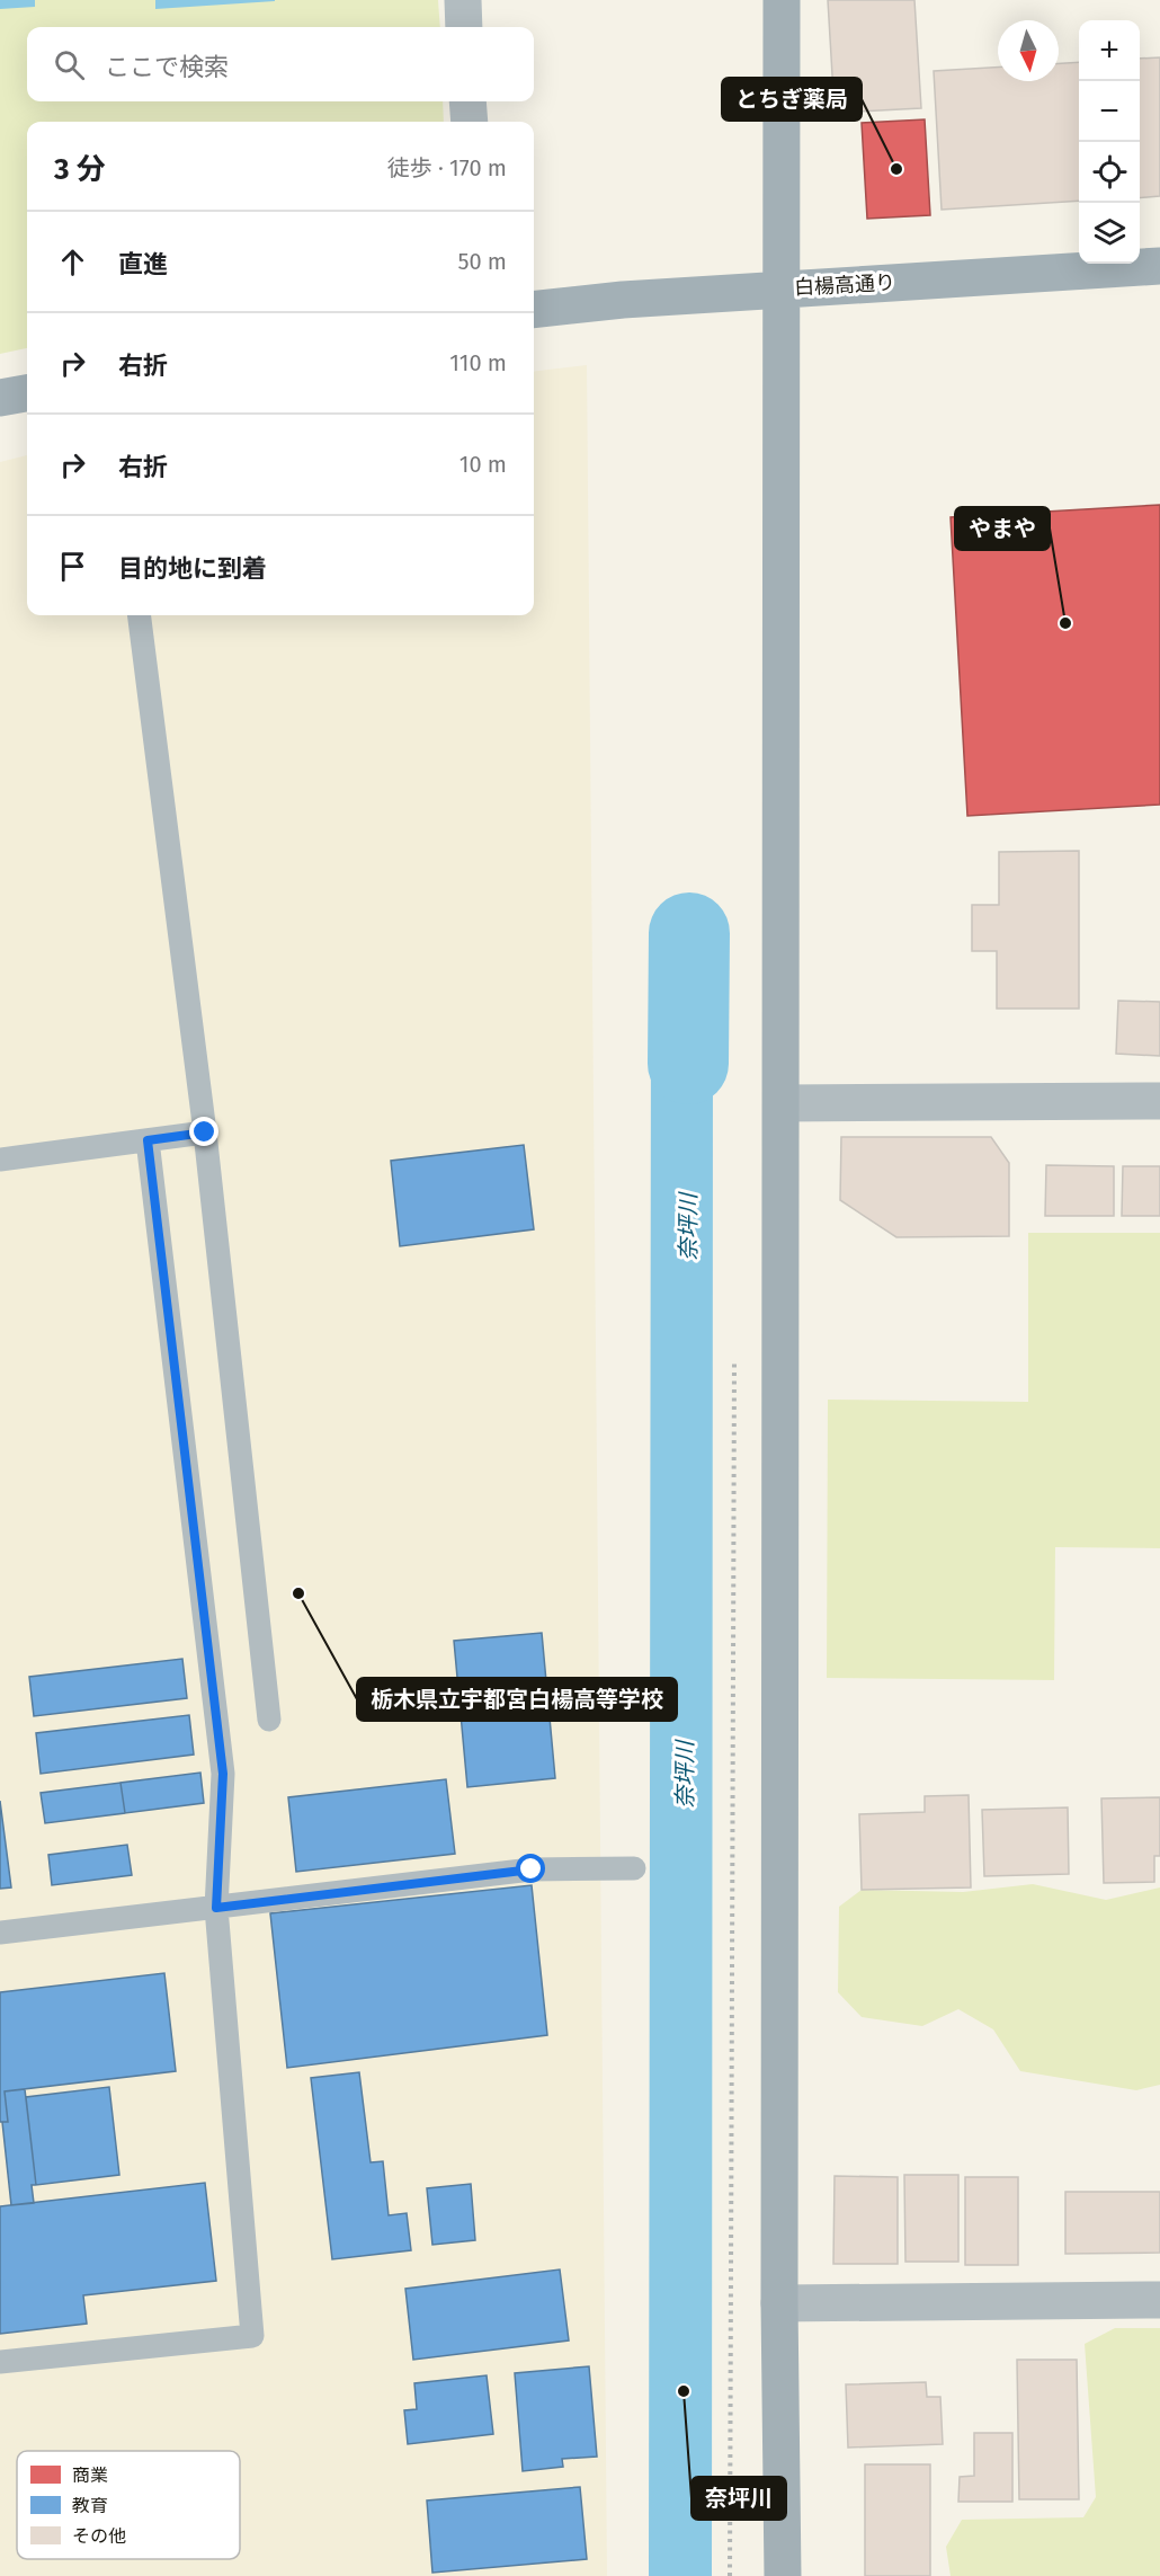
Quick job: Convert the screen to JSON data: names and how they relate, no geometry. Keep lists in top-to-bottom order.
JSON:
{
  "streets": {
    "street": ["白楊高通り"]
  },
  "water": ["奈坪川"],
  "places": [
    "とちぎ薬局",
    "やまや",
    "栃木県立宇都宮白楊高等学校",
    "奈坪川"
  ],
  "legend": ["商業", "教育", "その他"],
  "north": "bottom",
  "page": {
    "map_buttons": ["+", "−"],
    "search": "ここで検索",
    "heading": ["3 分", "徒歩 · 170 m"],
    "list": [
      ["直進", "50 m"],
      ["右折", "110 m"],
      ["右折", "10 m"],
      "目的地に到着"
    ]
  }
}
